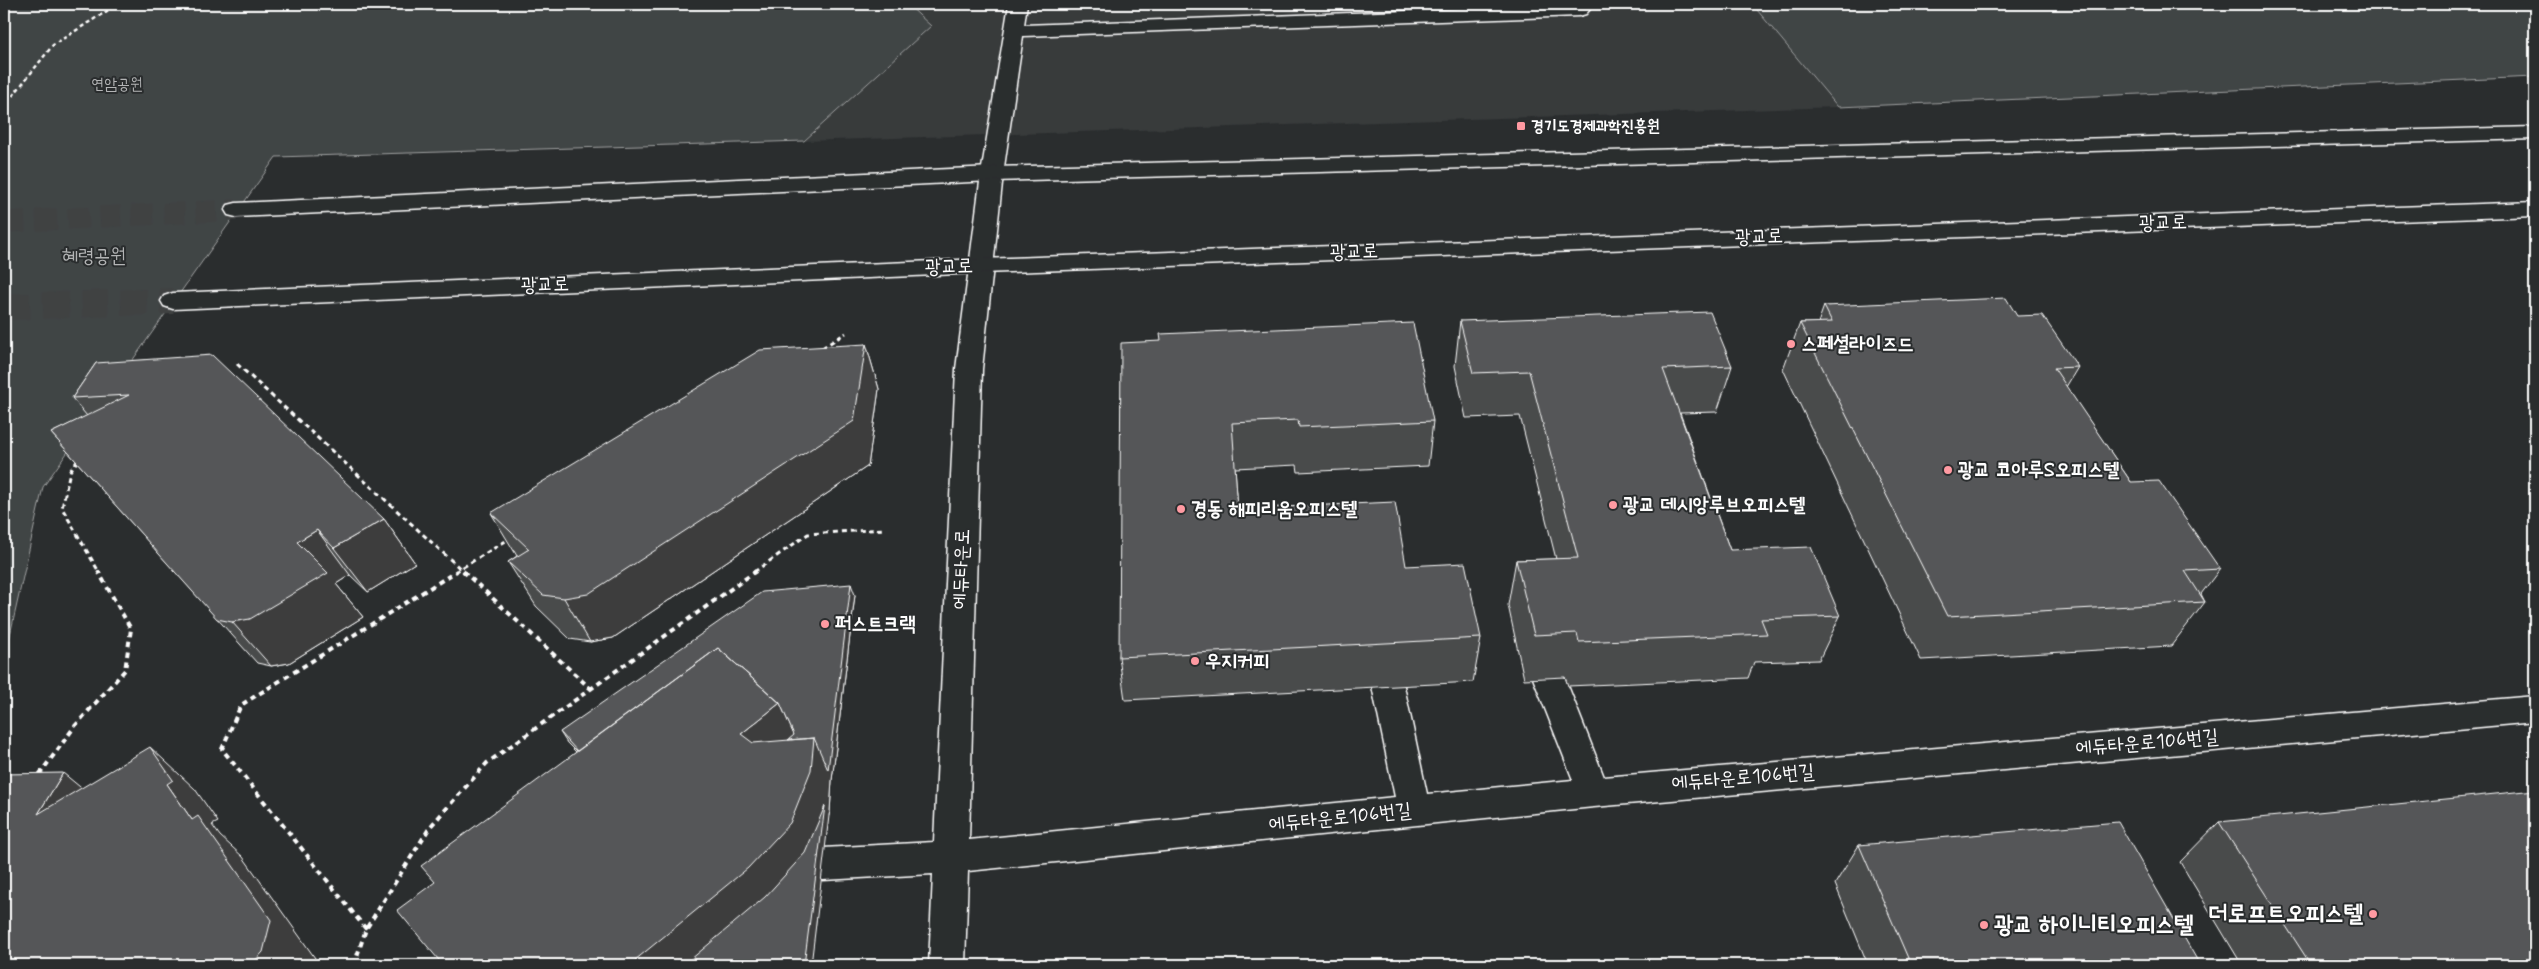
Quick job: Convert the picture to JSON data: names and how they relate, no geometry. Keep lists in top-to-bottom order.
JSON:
{
  "streets": {
    "main road": ["광교로", "에듀타운로", "에듀타운로106번길"]
  },
  "crossings": [
    ["광교로", "에듀타운로"],
    ["에듀타운로", "에듀타운로106번길"]
  ],
  "parks": ["연암공원", "혜령공원"],
  "places": {
    "transit": ["경기도경제과학진흥원"],
    "other": [
      "스페셜라이즈드",
      "광교 코아루S오피스텔",
      "광교 데시앙루브오피스텔",
      "경동 해피리움오피스텔",
      "퍼스트크랙",
      "우지커피",
      "더로프트오피스텔",
      "광교 하이니티오피스텔"
    ]
  }
}
